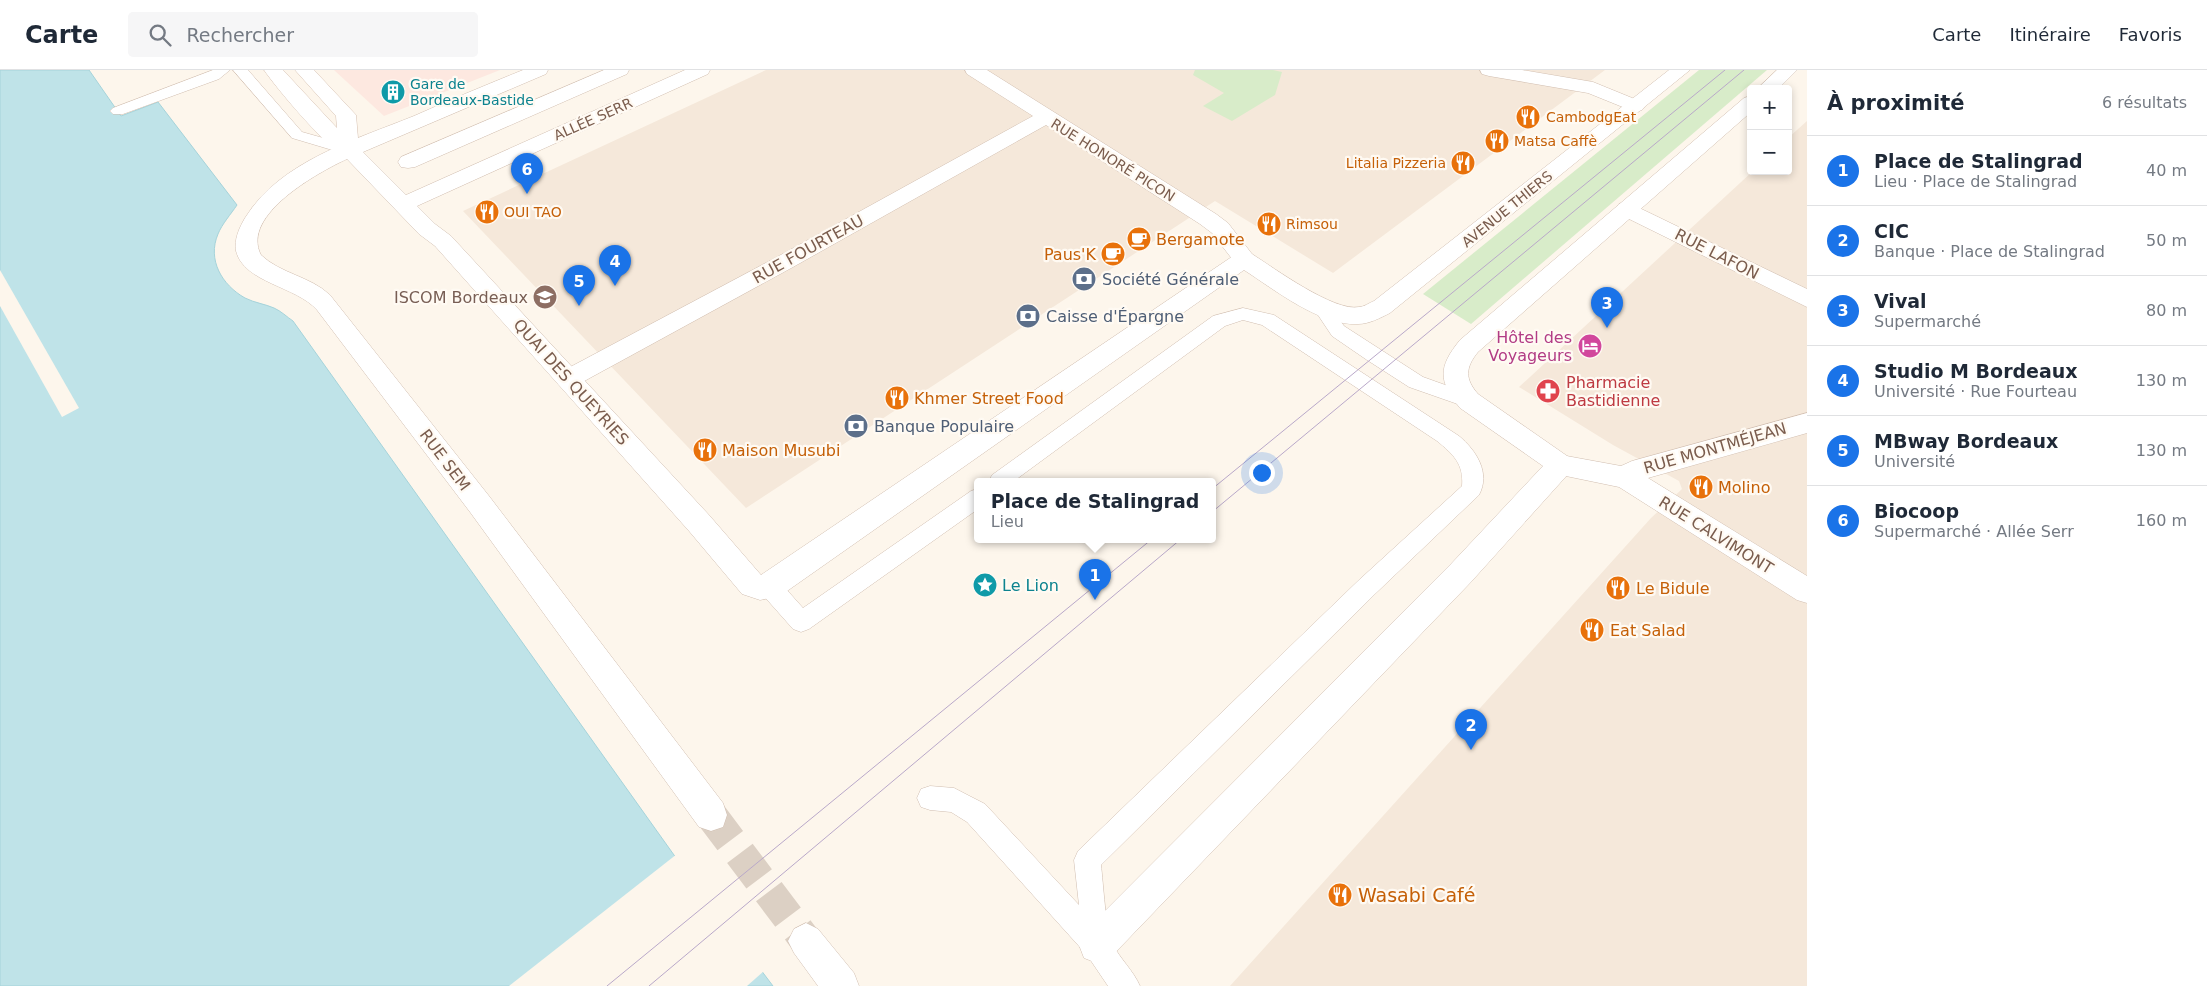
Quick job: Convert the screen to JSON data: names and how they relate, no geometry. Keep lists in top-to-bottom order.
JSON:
{
  "streets": {
    "street": [
      "ALLÉE SERR",
      "RUE HONORÉ PICON",
      "AVENUE THIERS",
      "RUE FOURTEAU",
      "RUE LAFON",
      "QUAI DES QUEYRIES",
      "RUE MONTMÉJEAN",
      "RUE SEM",
      "RUE CALVIMONT"
    ]
  },
  "crossings": [
    ["ALLÉE SERR", "QUAI DES QUEYRIES"],
    ["RUE HONORÉ PICON", "AVENUE THIERS"],
    ["RUE HONORÉ PICON", "RUE FOURTEAU"],
    ["RUE FOURTEAU", "QUAI DES QUEYRIES"],
    ["QUAI DES QUEYRIES", "RUE SEM"],
    ["RUE MONTMÉJEAN", "RUE CALVIMONT"]
  ],
  "places": {
    "building": ["Gare de Bordeaux-Bastide"],
    "restaurant": [
      "CambodgEat",
      "Matsa Caffè",
      "Litalia Pizzeria",
      "OUI TAO",
      "Rimsou",
      "Khmer Street Food",
      "Maison Musubi",
      "Molino",
      "Le Bidule",
      "Eat Salad",
      "Wasabi Café"
    ],
    "cafe": ["Bergamote", "Paus'K"],
    "bank": ["Société Générale", "Caisse d'Épargne", "Banque Populaire"],
    "school or university": ["ISCOM Bordeaux"],
    "hotel": ["Hôtel des Voyageurs"],
    "pharmacy": ["Pharmacie Bastidienne"],
    "place": ["Le Lion"]
  },
  "page": {
    "header": "Carte",
    "search": "Rechercher",
    "nav": ["Carte", "Itinéraire", "Favoris"],
    "heading": ["À proximité", "6 résultats"],
    "map_buttons": ["+", "−"],
    "list": [
      {
        "mark": "1",
        "name": "Place de Stalingrad",
        "note": "Lieu · Place de Stalingrad",
        "value": "40 m"
      },
      {
        "mark": "2",
        "name": "CIC",
        "note": "Banque · Place de Stalingrad",
        "value": "50 m"
      },
      {
        "mark": "3",
        "name": "Vival",
        "note": "Supermarché",
        "value": "80 m"
      },
      {
        "mark": "4",
        "name": "Studio M Bordeaux",
        "note": "Université · Rue Fourteau",
        "value": "130 m"
      },
      {
        "mark": "5",
        "name": "MBway Bordeaux",
        "note": "Université",
        "value": "130 m"
      },
      {
        "mark": "6",
        "name": "Biocoop",
        "note": "Supermarché · Allée Serr",
        "value": "160 m"
      }
    ],
    "pins": [
      "6",
      "4",
      "5",
      "3",
      "1",
      "2"
    ],
    "popup": ["Place de Stalingrad", "Lieu"]
  }
}
